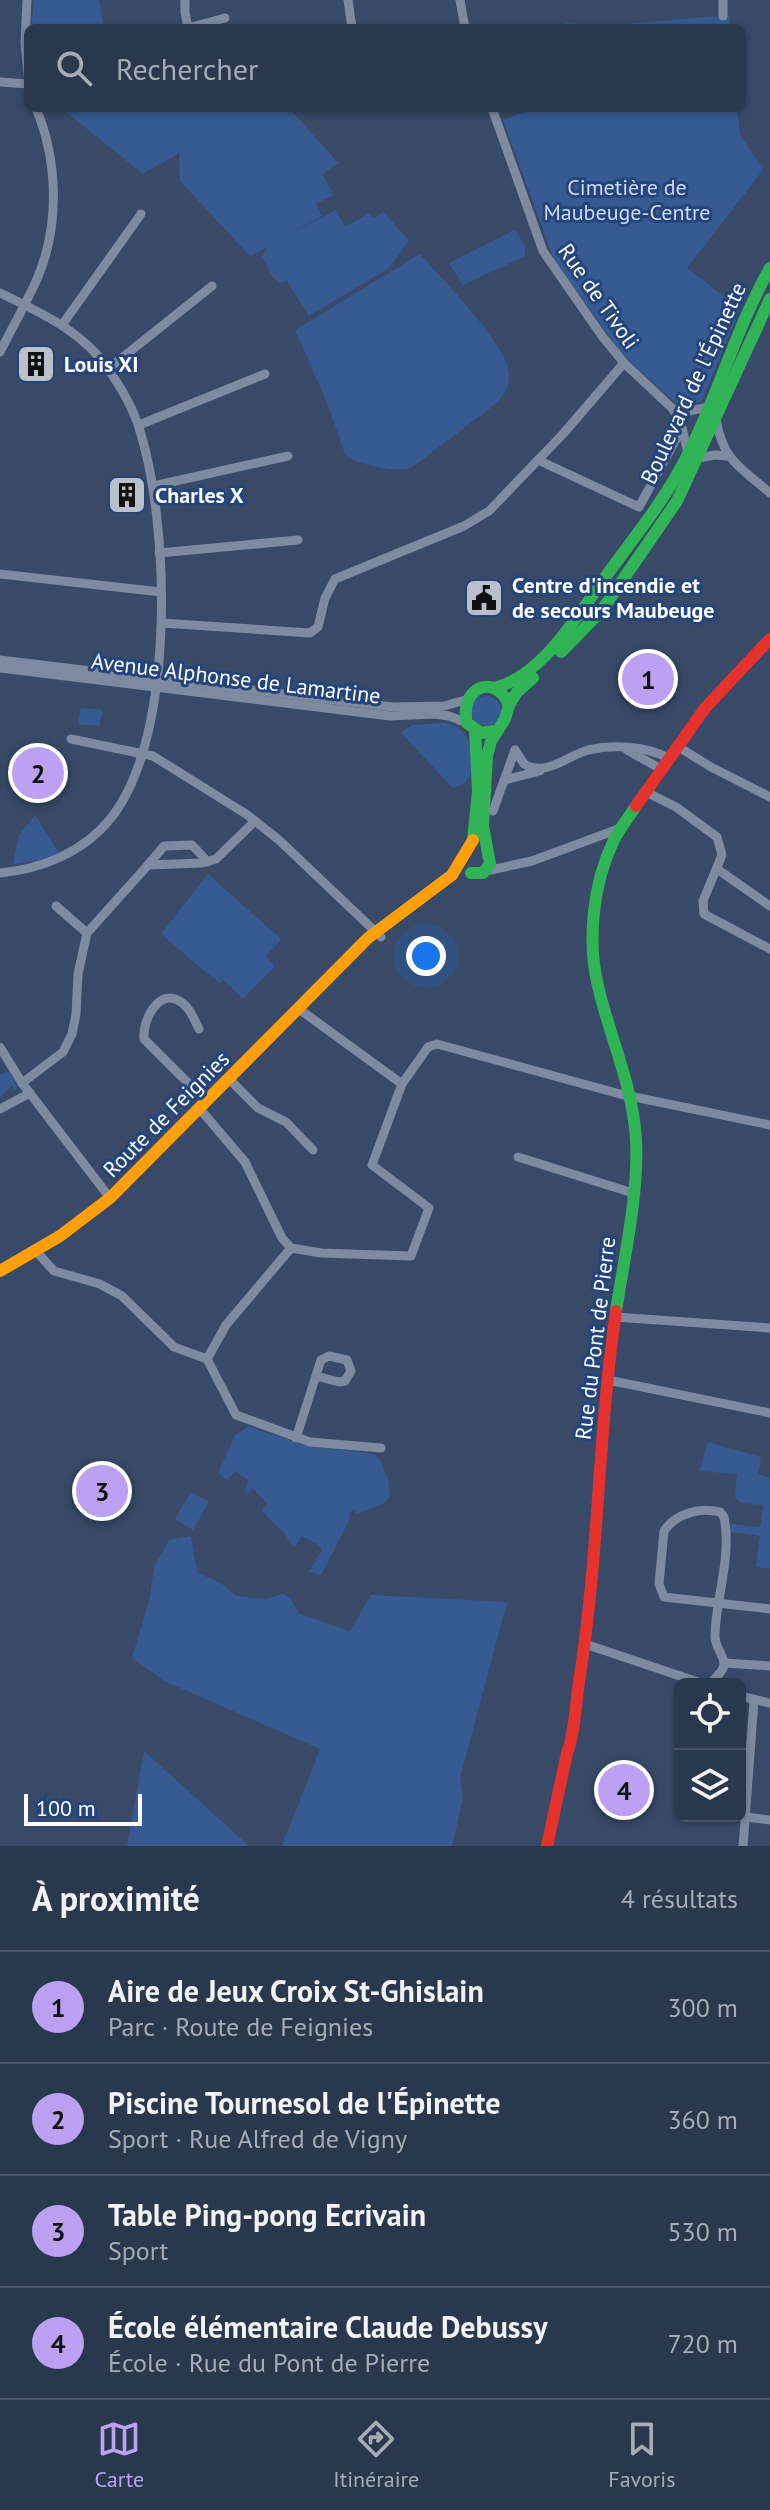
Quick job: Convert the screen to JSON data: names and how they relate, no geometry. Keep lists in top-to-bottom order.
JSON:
{
  "streets": {
    "street": [
      "Rue de Tivoli",
      "Boulevard de l'Épinette",
      "Avenue Alphonse de Lamartine",
      "Route de Feignies",
      "Rue du Pont de Pierre"
    ]
  },
  "crossings": [
    ["Boulevard de l'Épinette", "Avenue Alphonse de Lamartine"]
  ],
  "parks": ["Cimetière de Maubeuge-Centre"],
  "places": {
    "building": ["Louis XI", "Charles X"],
    "public building": ["Centre d'incendie et de secours Maubeuge"]
  },
  "scale_bar": "100 m",
  "page": {
    "search": "Rechercher",
    "pins": [
      "1",
      "2",
      "3",
      "4"
    ],
    "scale": "100 m",
    "heading": ["À proximité", "4 résultats"],
    "list": [
      {
        "mark": "1",
        "name": "Aire de Jeux Croix St-Ghislain",
        "note": "Parc · Route de Feignies",
        "value": "300 m"
      },
      {
        "mark": "2",
        "name": "Piscine Tournesol de l'Épinette",
        "note": "Sport · Rue Alfred de Vigny",
        "value": "360 m"
      },
      {
        "mark": "3",
        "name": "Table Ping-pong Ecrivain",
        "note": "Sport",
        "value": "530 m"
      },
      {
        "mark": "4",
        "name": "École élémentaire Claude Debussy",
        "note": "École · Rue du Pont de Pierre",
        "value": "720 m"
      }
    ],
    "nav": ["Carte", "Itinéraire", "Favoris"]
  }
}
